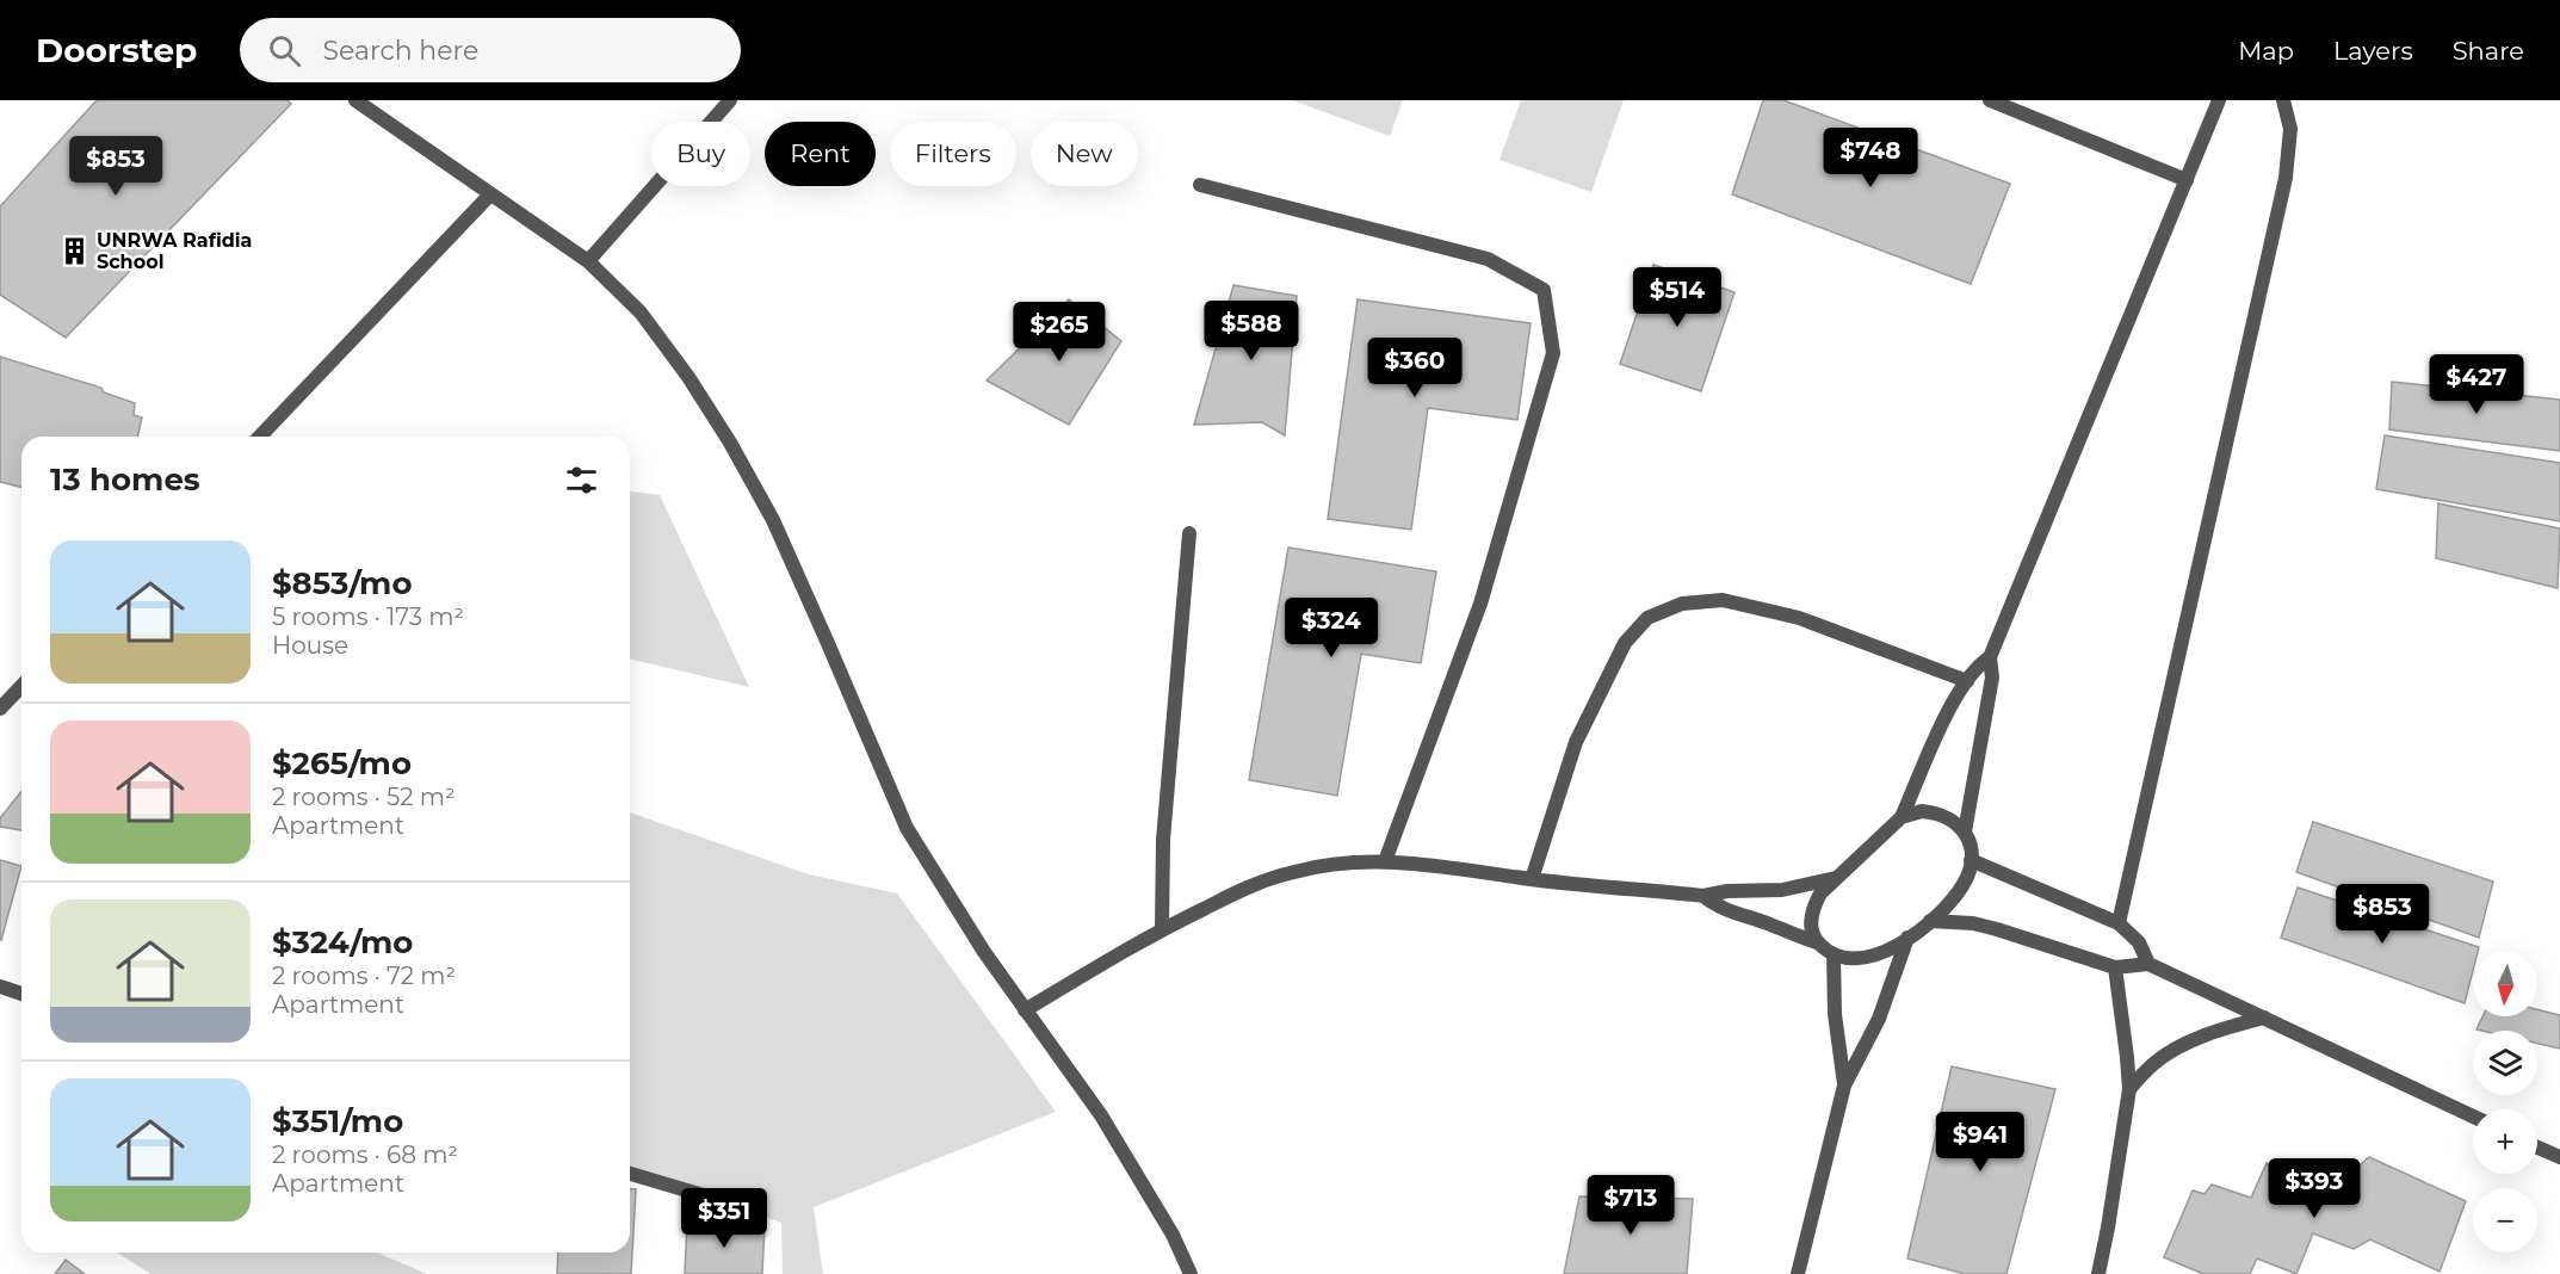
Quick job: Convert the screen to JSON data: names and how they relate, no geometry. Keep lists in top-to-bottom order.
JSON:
{
  "places": {
    "building": ["UNRWA Rafidia School"]
  },
  "north": "bottom",
  "page": {
    "header": "Doorstep",
    "search": "Search here",
    "nav": ["Map", "Layers", "Share"],
    "chip": [
      "Buy",
      "Rent",
      "Filters",
      "New"
    ],
    "price": [
      "$748",
      "$853",
      "$514",
      "$588",
      "$265",
      "$360",
      "$427",
      "$324",
      "$853",
      "$941",
      "$393",
      "$713",
      "$351"
    ],
    "heading": "13 homes",
    "list": [
      {
        "name": "$853/mo",
        "note": "5 rooms · 173 m² · House"
      },
      {
        "name": "$265/mo",
        "note": "2 rooms · 52 m² · Apartment"
      },
      {
        "name": "$324/mo",
        "note": "2 rooms · 72 m² · Apartment"
      },
      {
        "name": "$351/mo",
        "note": "2 rooms · 68 m² · Apartment"
      }
    ],
    "map_buttons": ["+", "−"]
  }
}
